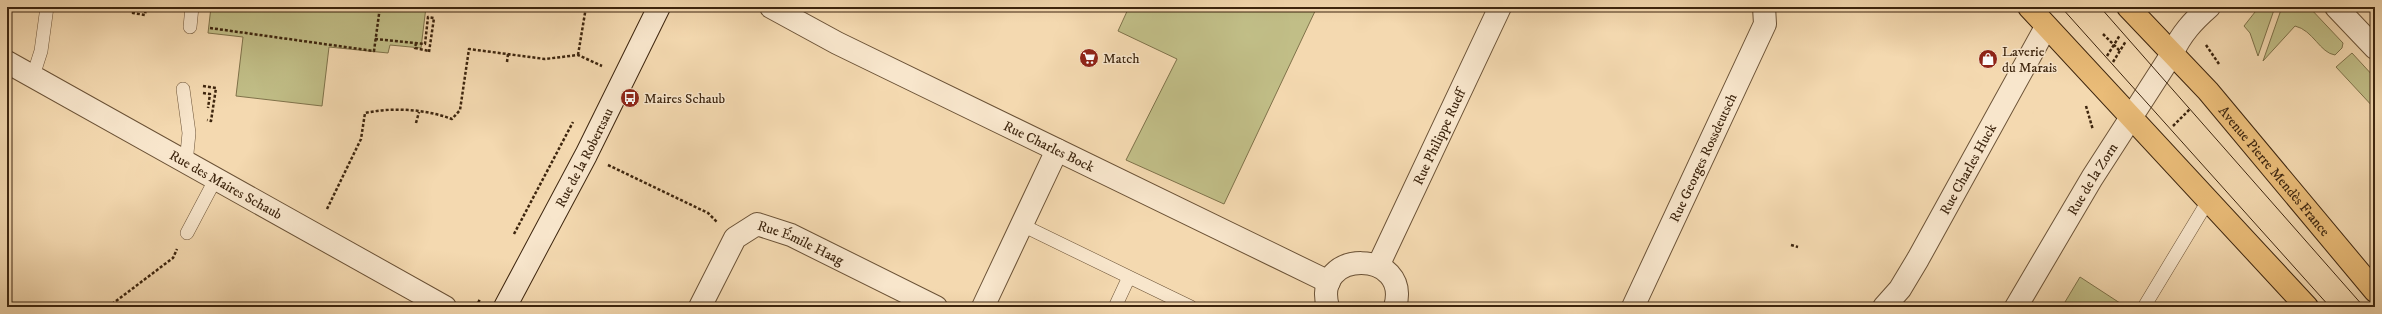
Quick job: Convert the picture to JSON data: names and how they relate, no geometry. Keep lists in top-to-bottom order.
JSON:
{
  "streets": {
    "main road": ["Avenue Pierre Mendès France"],
    "street": [
      "Rue Philippe Rueff",
      "Rue Charles Bock",
      "Rue de la Robertsau",
      "Rue Georges Rossdeutsch",
      "Rue Charles Huck",
      "Rue de la Zorn",
      "Rue des Maires Schaub",
      "Rue Émile Haag"
    ]
  },
  "crossings": [
    ["Avenue Pierre Mendès France", "Rue de la Zorn"]
  ],
  "places": {
    "supermarket": ["Match"],
    "shop": ["Laverie du Marais"],
    "bus stop": ["Maires Schaub"]
  }
}
